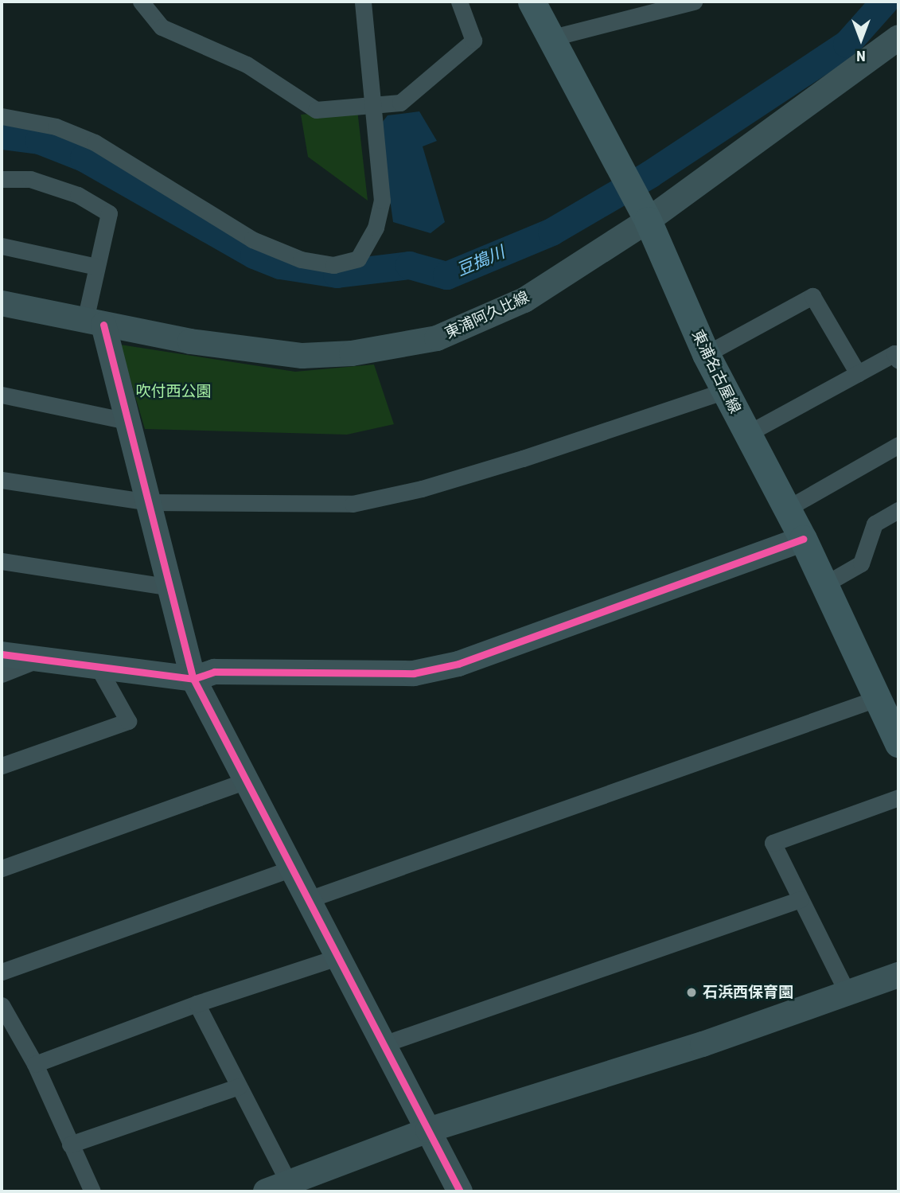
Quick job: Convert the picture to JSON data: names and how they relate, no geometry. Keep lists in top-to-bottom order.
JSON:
{
  "streets": {
    "main road": ["東浦名古屋線"],
    "street": ["東浦阿久比線"]
  },
  "crossings": [
    ["東浦阿久比線", "東浦名古屋線"]
  ],
  "water": ["豆搗川"],
  "parks": ["吹付西公園"],
  "places": ["石浜西保育園"],
  "north": "bottom"
}
